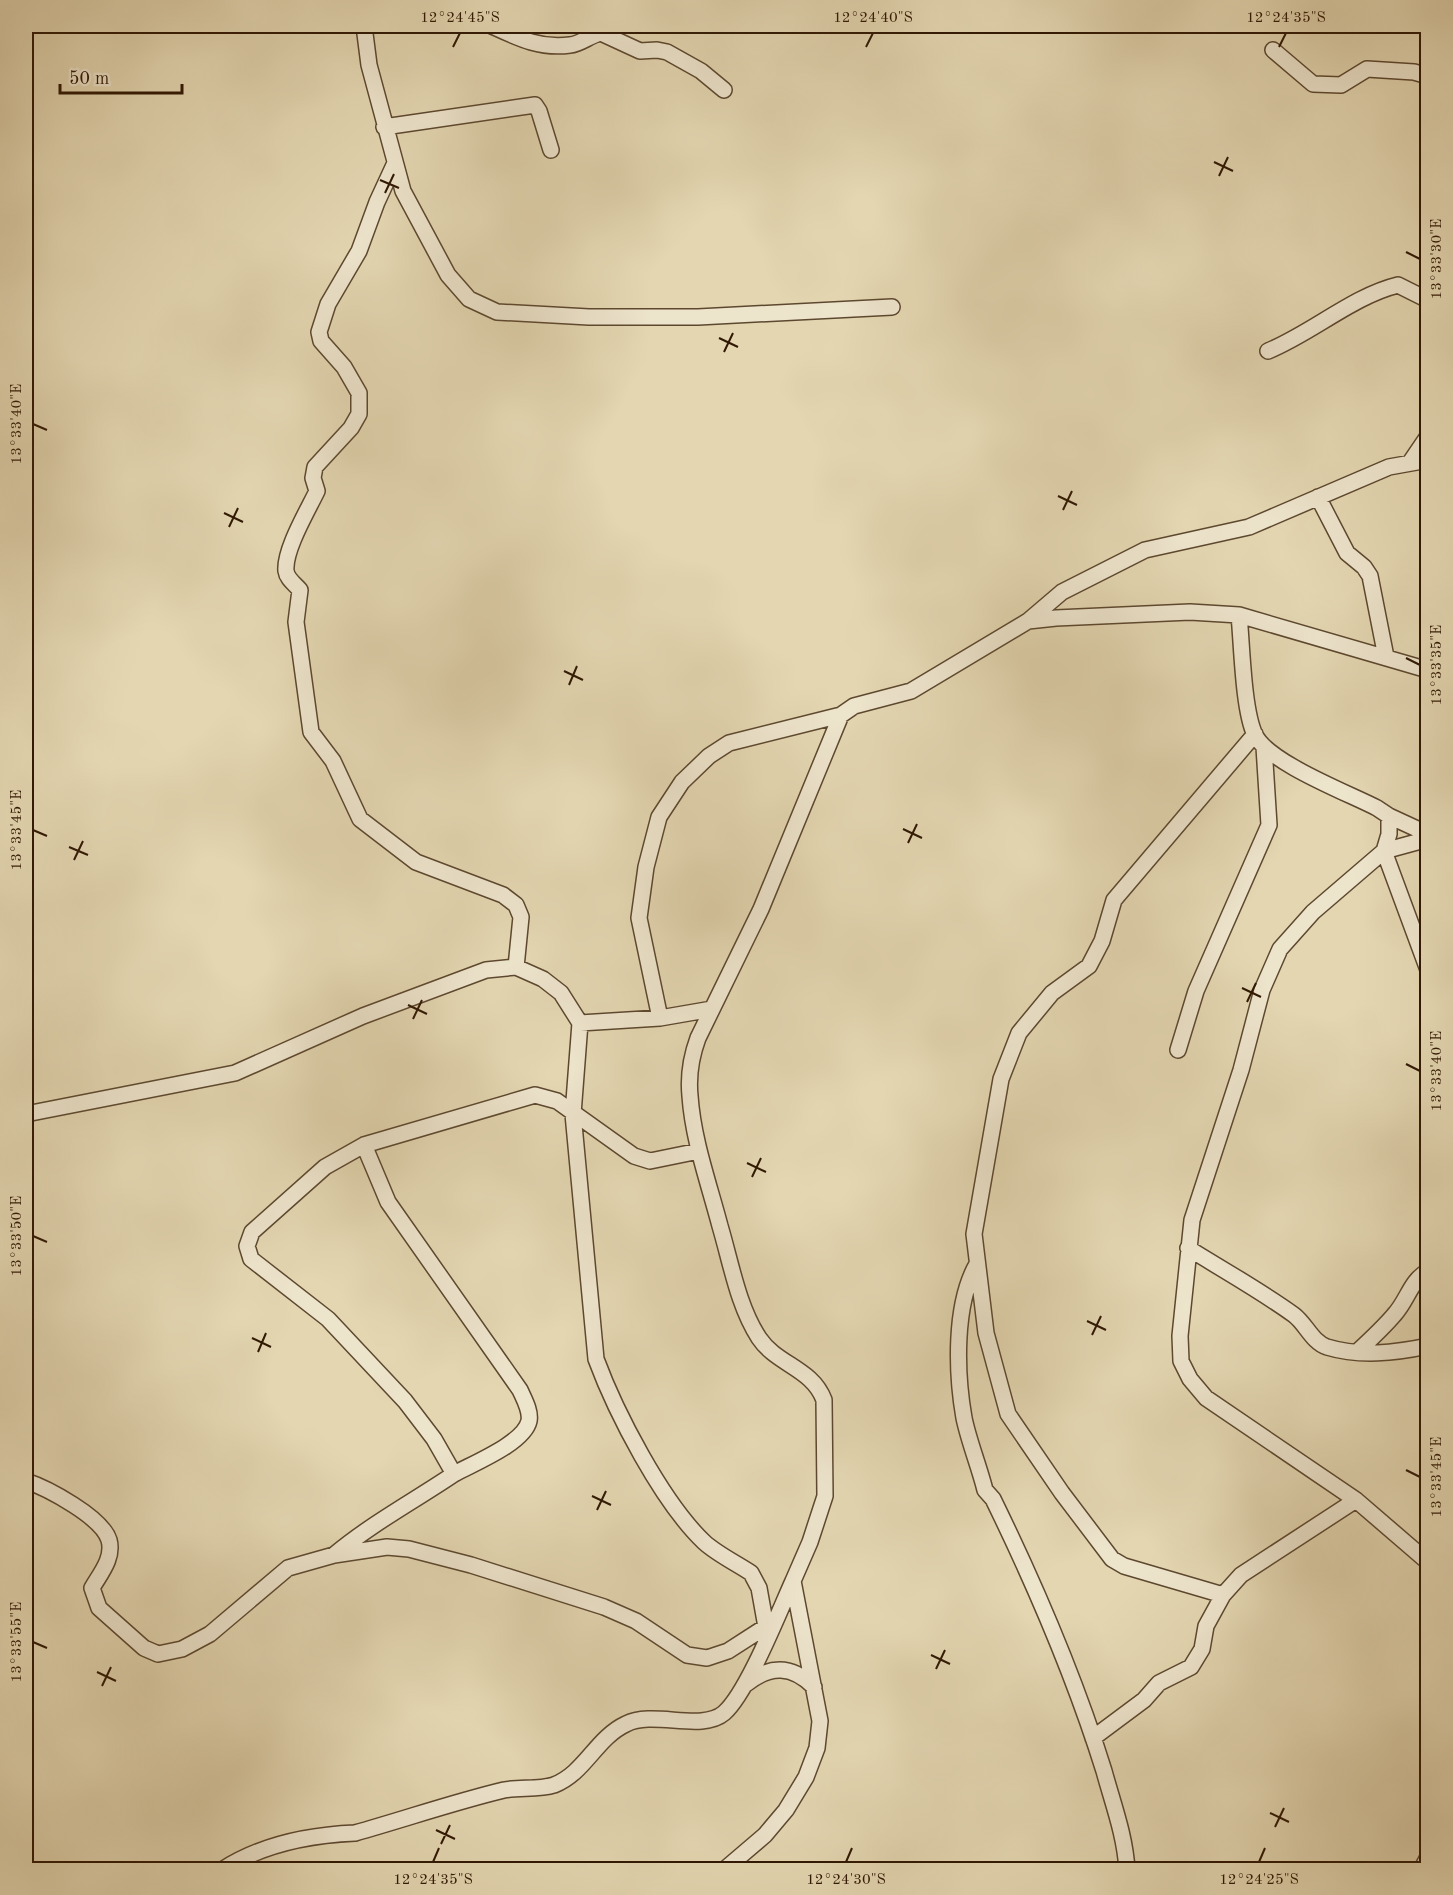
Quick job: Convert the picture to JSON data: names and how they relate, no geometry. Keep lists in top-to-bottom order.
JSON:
{
  "scale_bar": "50 m",
  "coordinates": [
    "12°24'45\"S",
    "12°24'40\"S",
    "12°24'35\"S",
    "13°33'30\"E",
    "13°33'40\"E",
    "13°33'35\"E",
    "13°33'45\"E",
    "13°33'50\"E",
    "13°33'55\"E",
    "12°24'30\"S",
    "12°24'25\"S"
  ]
}
